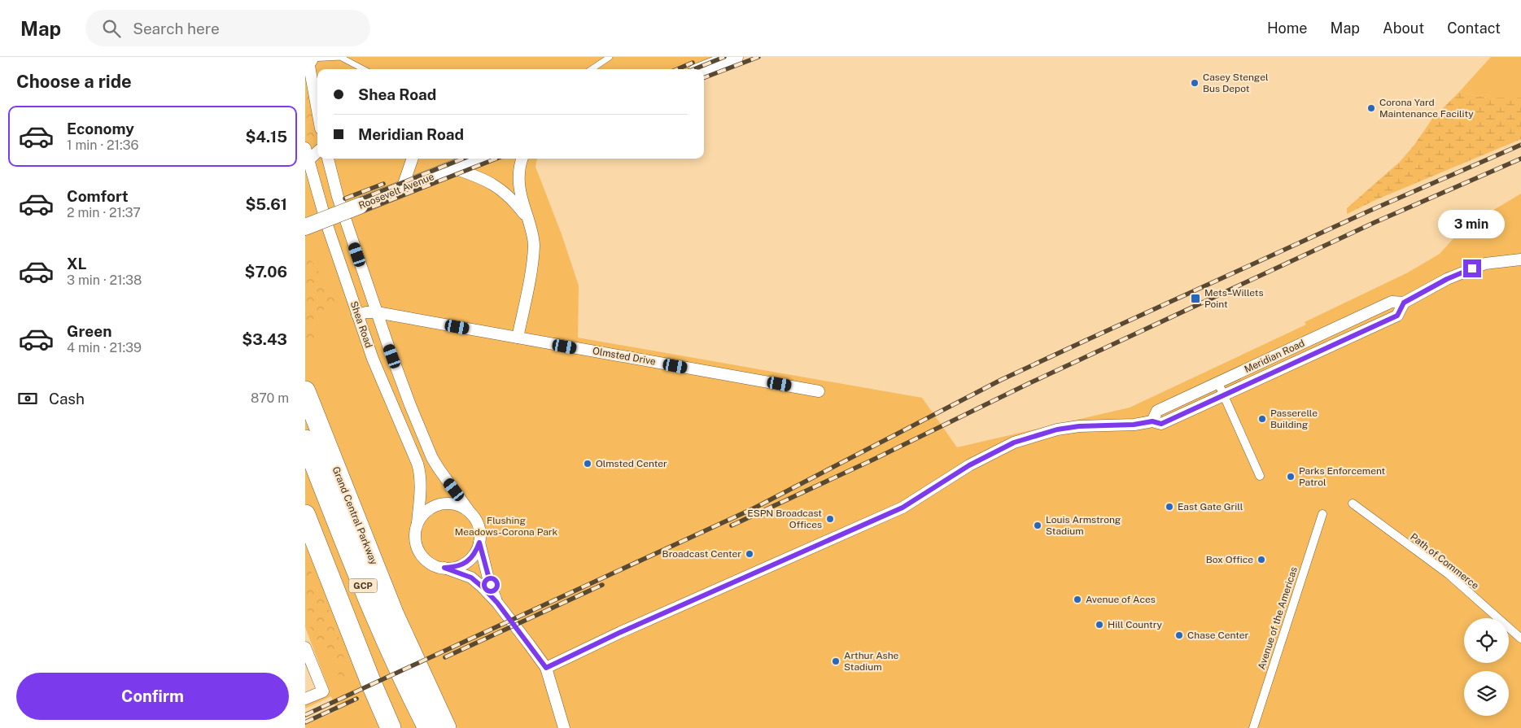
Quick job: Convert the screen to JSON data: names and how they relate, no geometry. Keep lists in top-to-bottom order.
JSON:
{
  "streets": {
    "highway": ["Grand Central Parkway", "GCP"],
    "main road": ["Roosevelt Avenue"],
    "street": [
      "Shea Road",
      "Olmsted Drive",
      "Meridian Road",
      "Path of Commerce",
      "Avenue of the Americas"
    ]
  },
  "crossings": [
    ["Shea Road", "Olmsted Drive"]
  ],
  "parks": ["Flushing Meadows-Corona Park"],
  "places": {
    "other": [
      "Casey Stengel Bus Depot",
      "Corona Yard Maintenance Facility",
      "Passerelle Building",
      "Olmsted Center",
      "Parks Enforcement Patrol",
      "East Gate Grill",
      "ESPN Broadcast Offices",
      "Louis Armstrong Stadium",
      "Broadcast Center",
      "Box Office",
      "Avenue of Aces",
      "Hill Country",
      "Chase Center",
      "Arthur Ashe Stadium"
    ],
    "transit": ["Mets–Willets Point"]
  },
  "page": {
    "header": "Map",
    "search": "Search here",
    "nav": [
      "Home",
      "Map",
      "About",
      "Contact"
    ],
    "heading": "Choose a ride",
    "banner": ["Shea Road", "Meridian Road"],
    "list": [
      {
        "name": "Economy",
        "note": "1 min · 21:36",
        "value": "$4.15"
      },
      {
        "name": "Comfort",
        "note": "2 min · 21:37",
        "value": "$5.61"
      },
      {
        "name": "XL",
        "note": "3 min · 21:38",
        "value": "$7.06"
      },
      {
        "name": "Green",
        "note": "4 min · 21:39",
        "value": "$3.43"
      }
    ],
    "bubble": "3 min",
    "pay": ["Cash", "870 m"],
    "buttons": "Confirm"
  }
}
